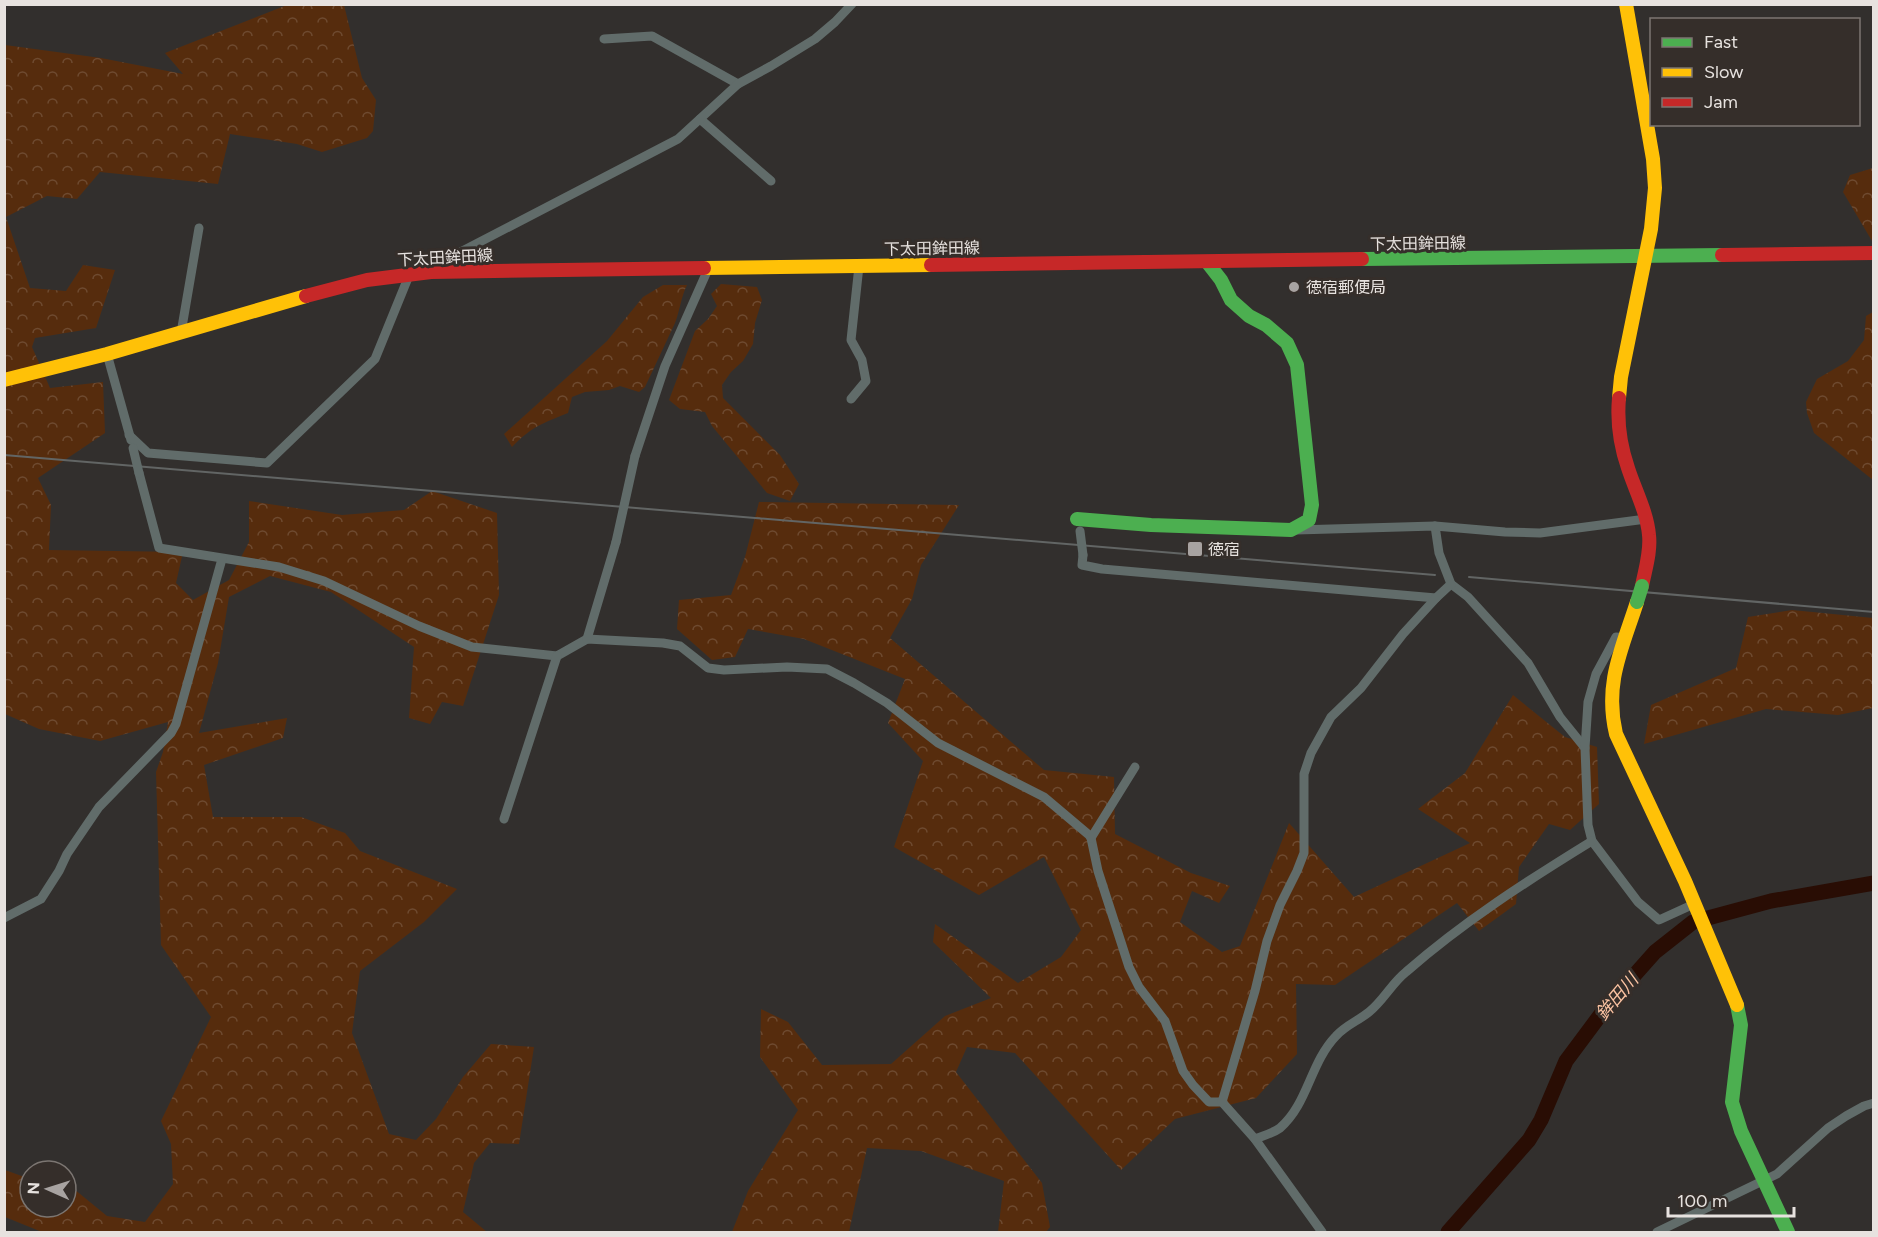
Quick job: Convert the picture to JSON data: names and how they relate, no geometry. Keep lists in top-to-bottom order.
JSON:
{
  "streets": {
    "main road": ["下太田鉾田線"]
  },
  "water": ["鉾田川"],
  "places": {
    "other": ["徳宿郵便局"],
    "transit": ["徳宿"]
  },
  "legend": ["Fast", "Slow", "Jam"],
  "scale_bar": "100 m",
  "north": "left"
}
